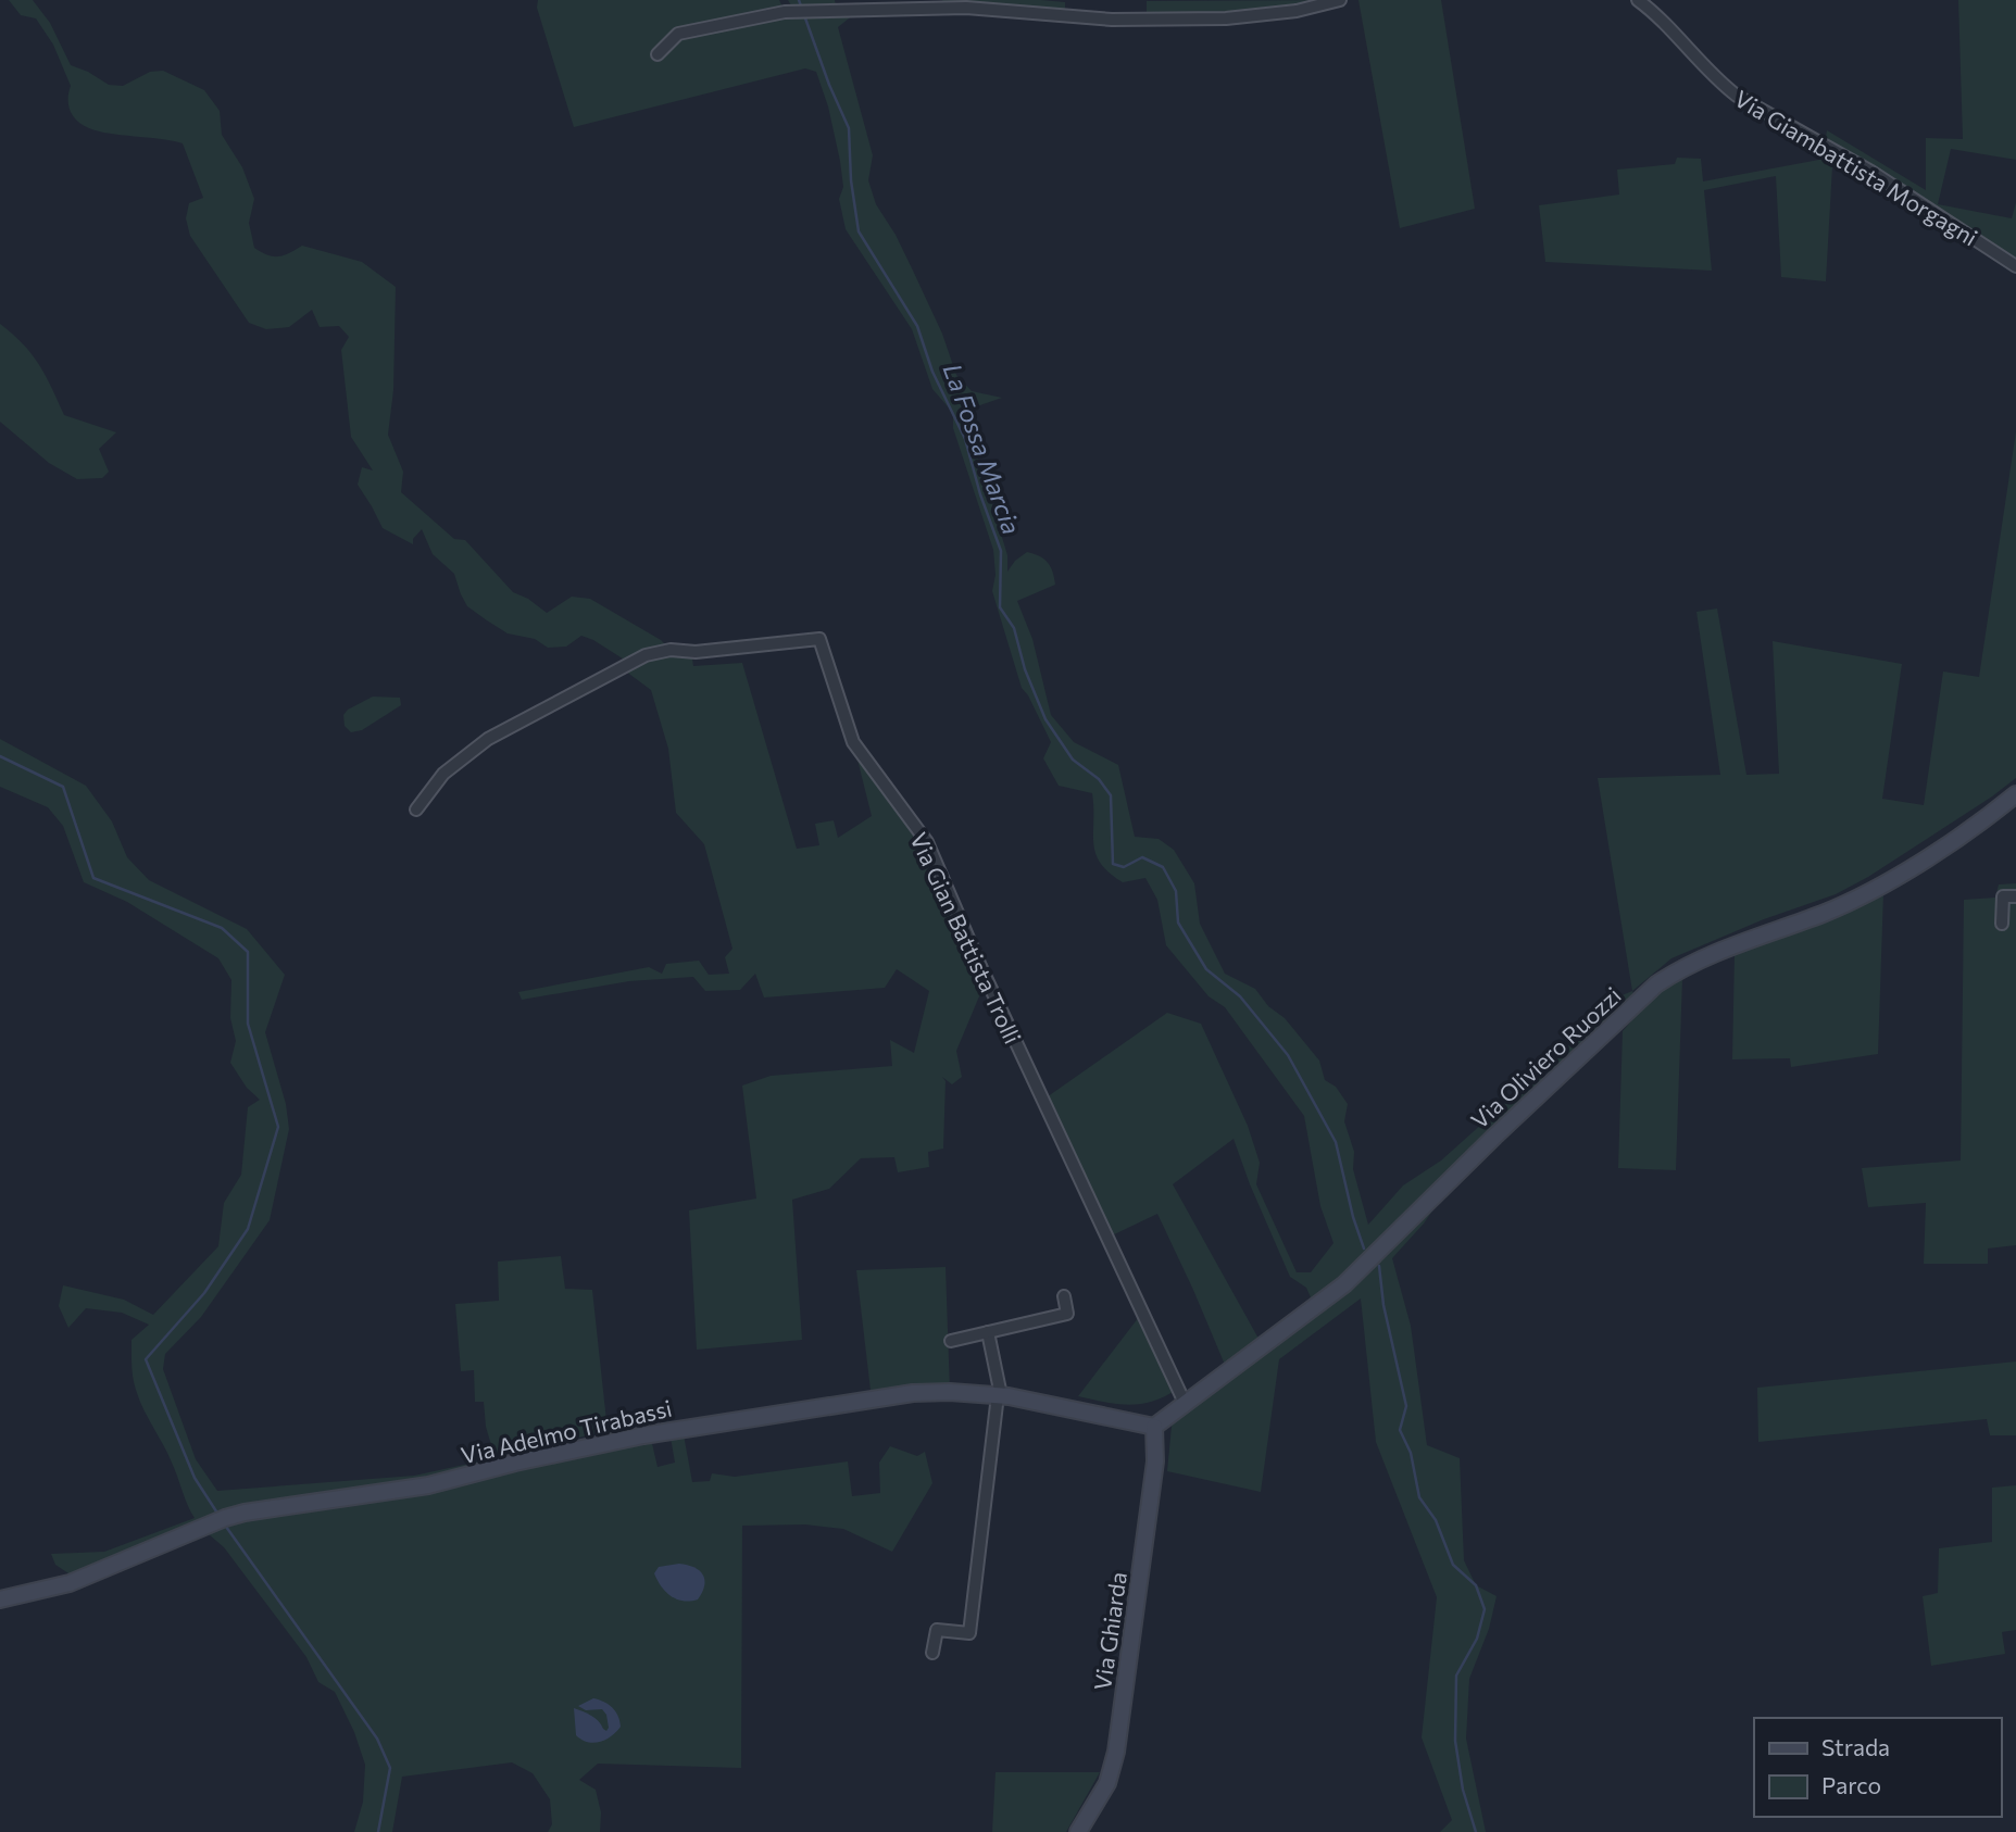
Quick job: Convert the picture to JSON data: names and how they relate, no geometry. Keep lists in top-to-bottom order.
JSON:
{
  "streets": {
    "street": [
      "Via Giambattista Morgagni",
      "Via Gian Battista Trolli",
      "Via Oliviero Ruozzi",
      "Via Adelmo Tirabassi",
      "Via Ghiarda"
    ]
  },
  "crossings": [
    ["Via Gian Battista Trolli", "Via Oliviero Ruozzi"],
    ["Via Oliviero Ruozzi", "Via Adelmo Tirabassi"],
    ["Via Oliviero Ruozzi", "Via Ghiarda"],
    ["Via Adelmo Tirabassi", "Via Ghiarda"]
  ],
  "water": ["La Fossa Marcia"],
  "legend": ["Strada", "Parco"]
}
